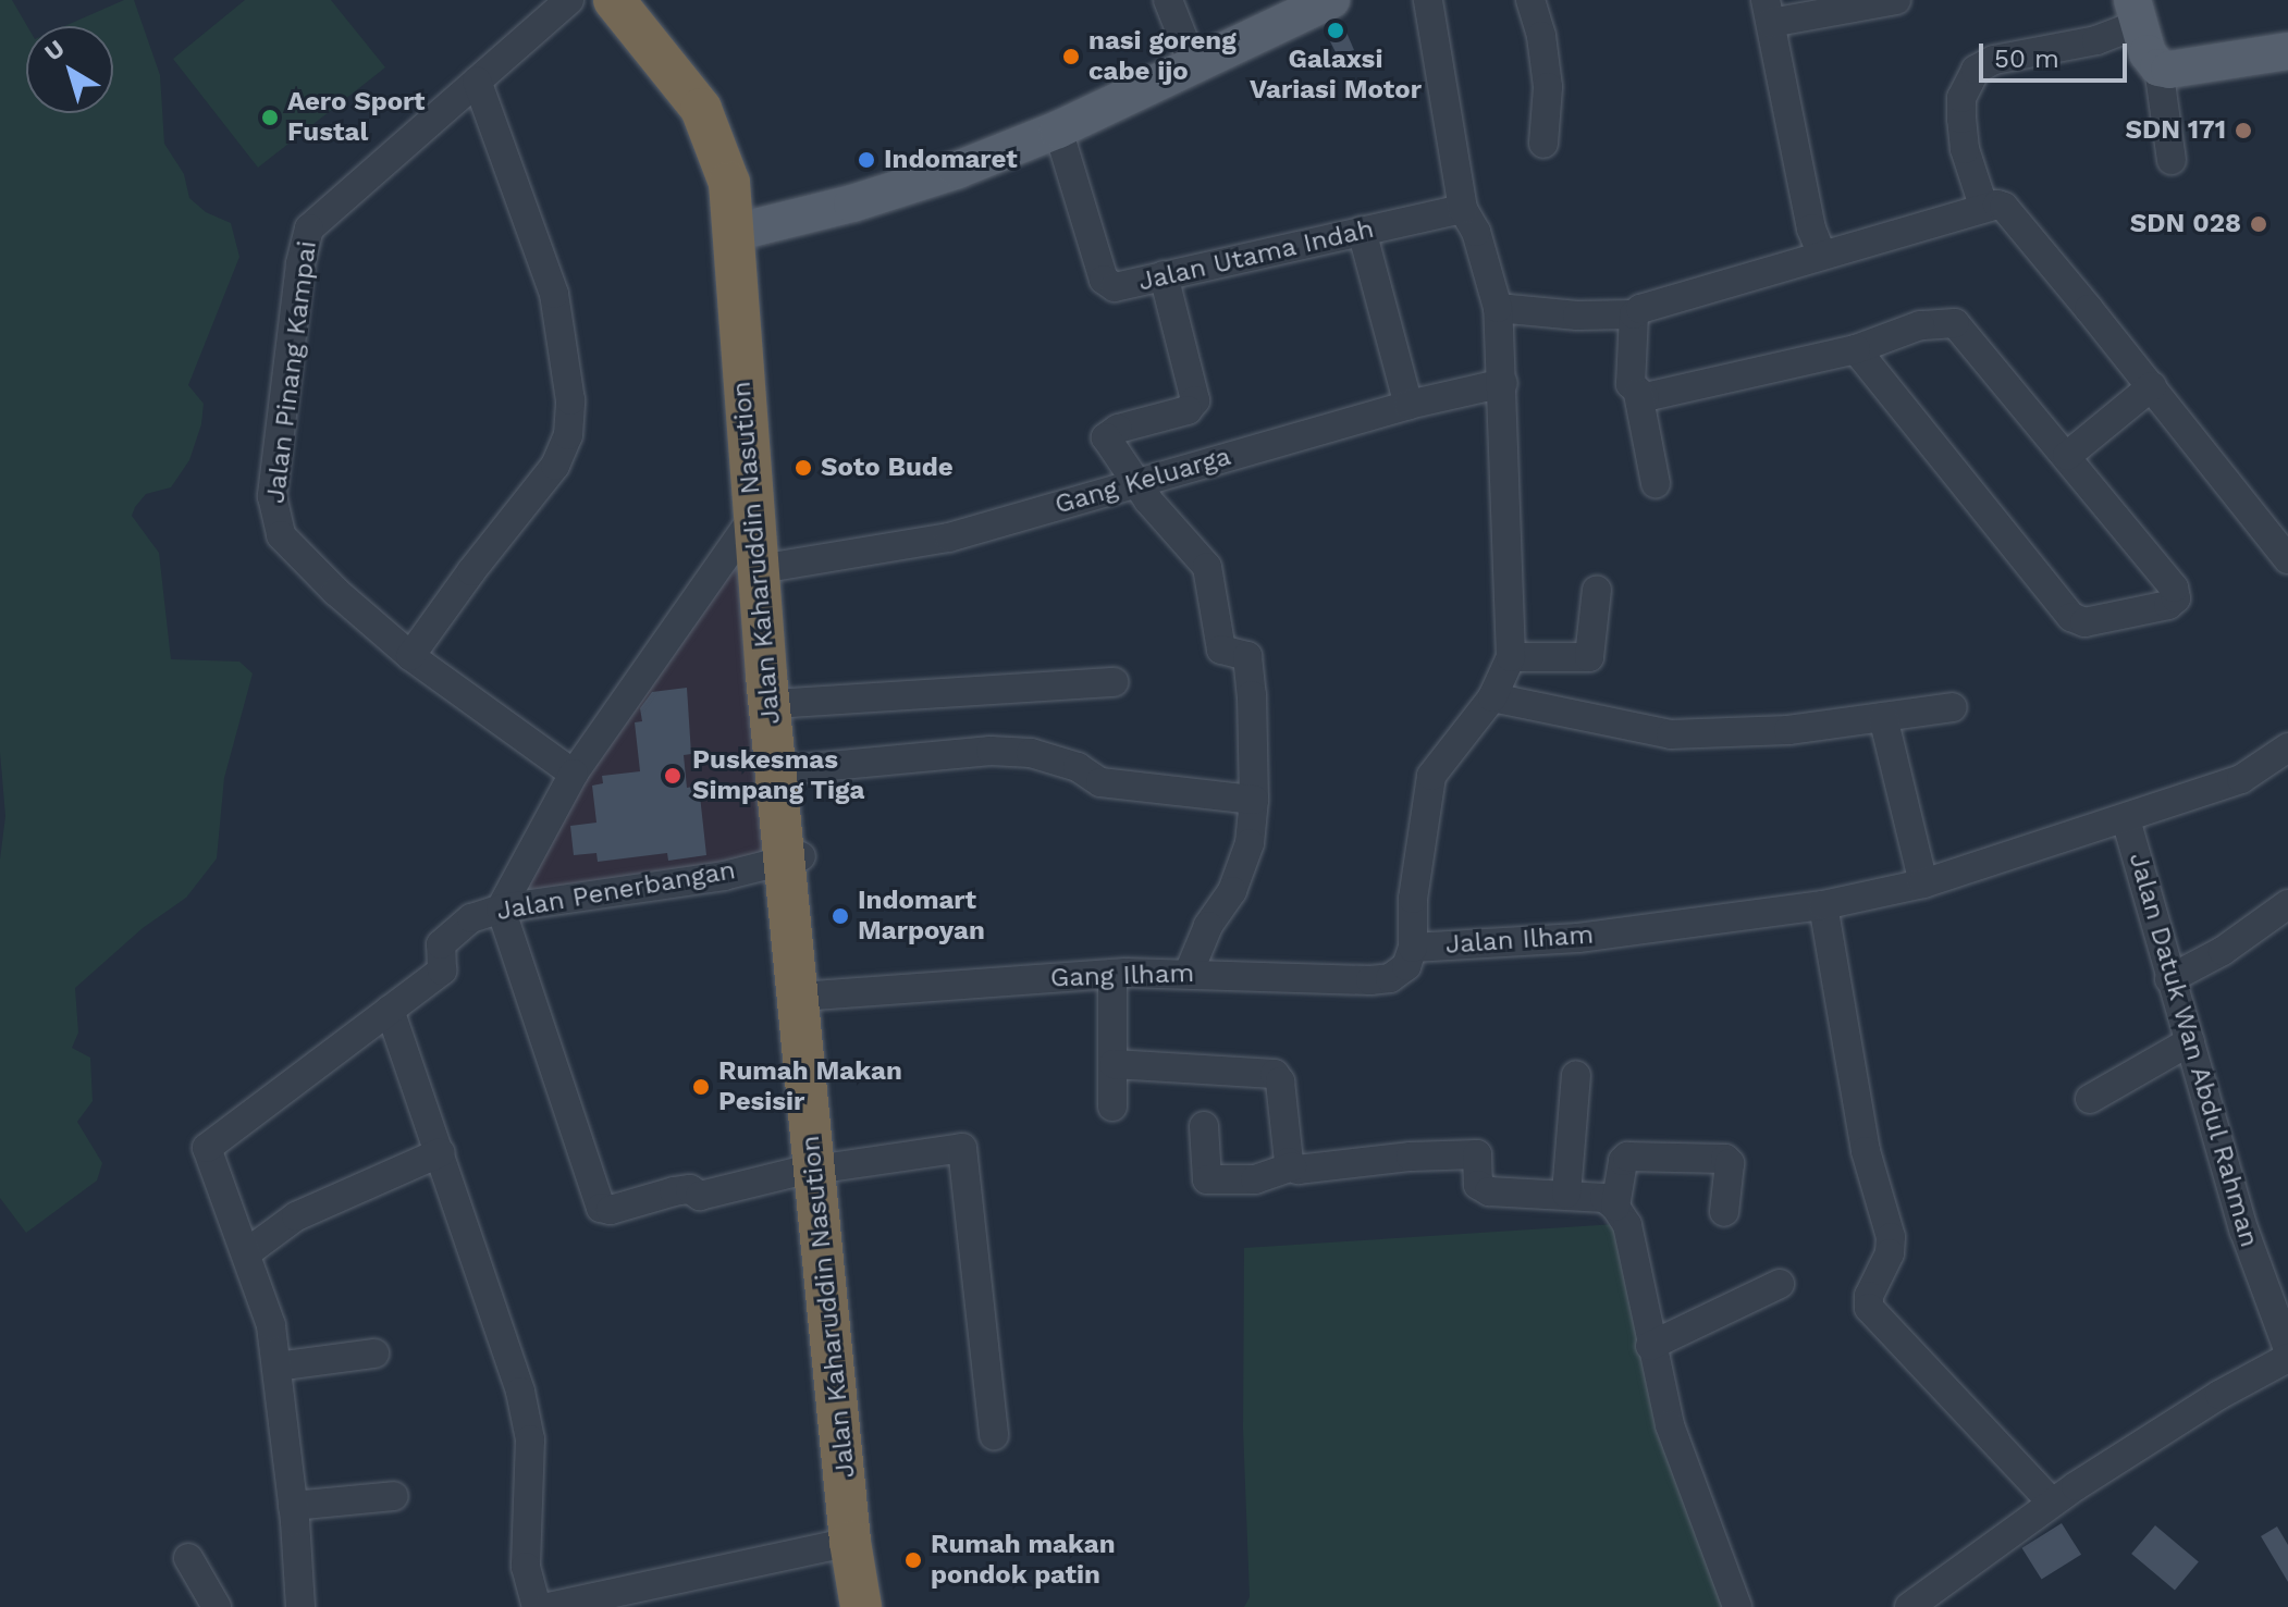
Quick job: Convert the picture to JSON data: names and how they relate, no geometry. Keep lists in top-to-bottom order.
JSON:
{
  "streets": {
    "highway": ["Jalan Kaharuddin Nasution"],
    "street": [
      "Jalan Utama Indah",
      "Jalan Pinang Kampai",
      "Gang Keluarga",
      "Jalan Penerbangan",
      "Jalan Ilham",
      "Gang Ilham",
      "Jalan Datuk Wan Abdul Rahman"
    ]
  },
  "crossings": [
    ["Jalan Utama Indah", "Jalan Ilham"],
    ["Gang Keluarga", "Jalan Kaharuddin Nasution"],
    ["Gang Keluarga", "Jalan Ilham"],
    ["Jalan Kaharuddin Nasution", "Jalan Penerbangan"],
    ["Jalan Kaharuddin Nasution", "Gang Ilham"],
    ["Jalan Ilham", "Gang Ilham"],
    ["Jalan Ilham", "Jalan Datuk Wan Abdul Rahman"]
  ],
  "places": [
    "Galaxsi Variasi Motor",
    "nasi goreng cabe ijo",
    "Aero Sport Fustal",
    "SDN 171",
    "Indomaret",
    "SDN 028",
    "Soto Bude",
    "Puskesmas Simpang Tiga",
    "Indomart Marpoyan",
    "Rumah Makan Pesisir",
    "Rumah makan pondok patin"
  ],
  "scale_bar": "50 m",
  "north": "top left"
}
